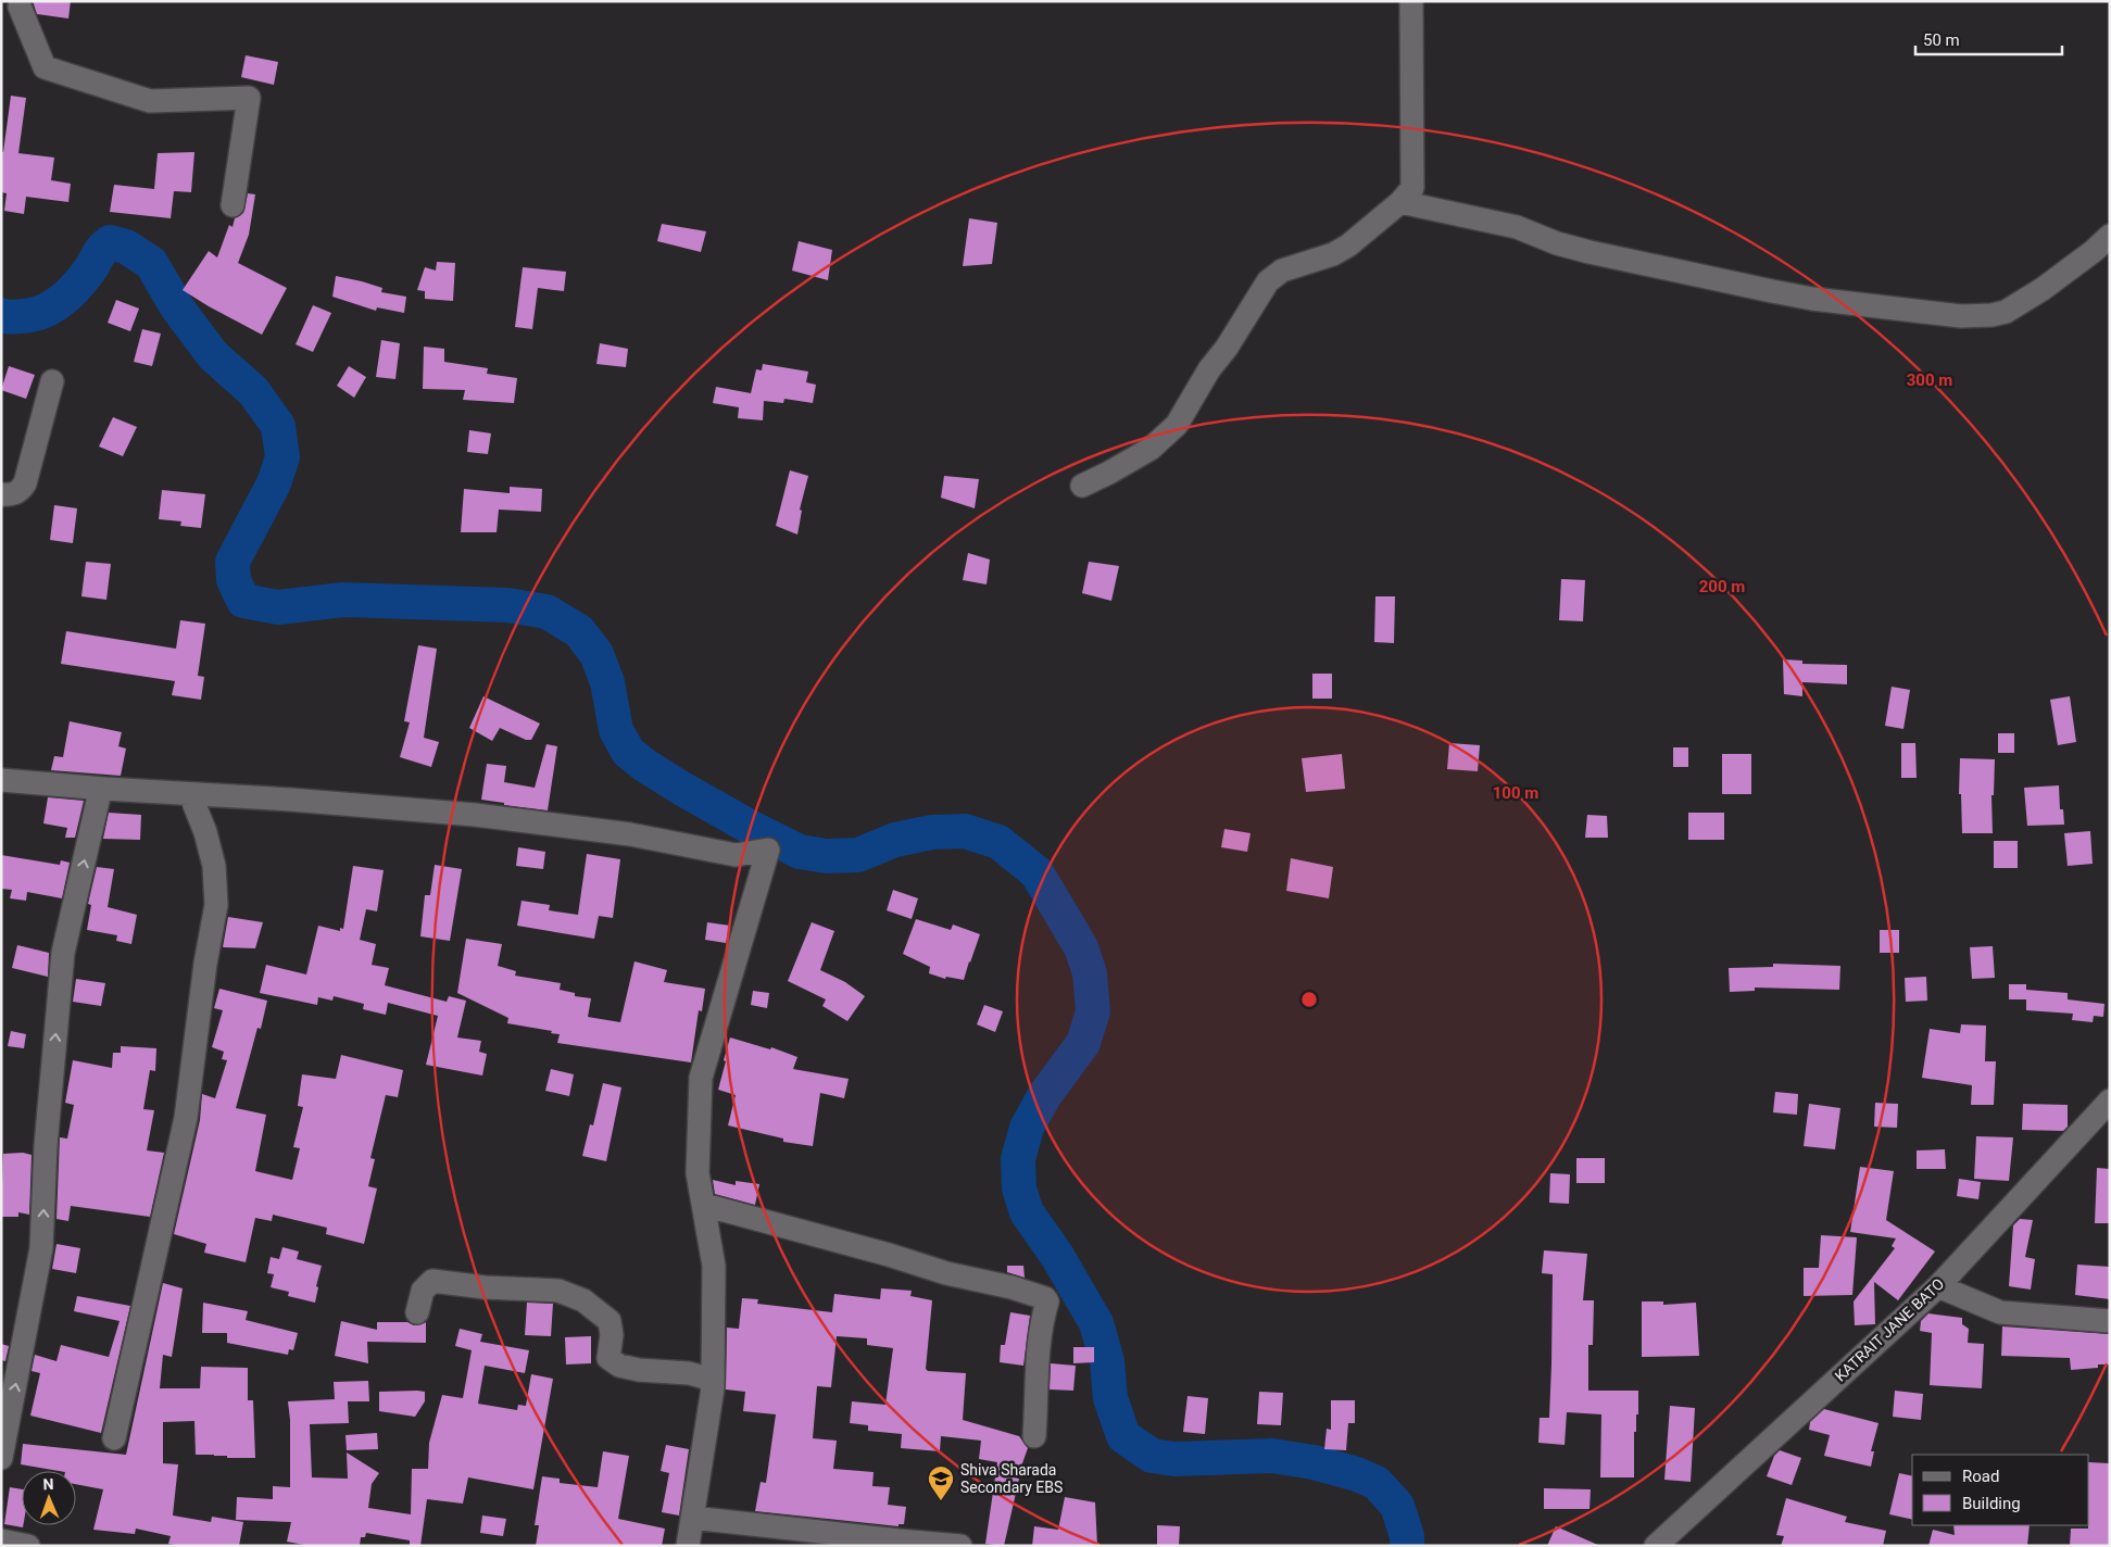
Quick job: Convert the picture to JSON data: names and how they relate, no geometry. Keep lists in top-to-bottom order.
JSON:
{
  "streets": {
    "street": ["KATRAIT JANE BATO"]
  },
  "places": {
    "school or university": ["Shiva Sharada Secondary EBS"]
  },
  "legend": ["Road", "Building"],
  "scale_bar": "50 m",
  "north": "top",
  "rings": ["300 m", "200 m", "100 m"]
}
